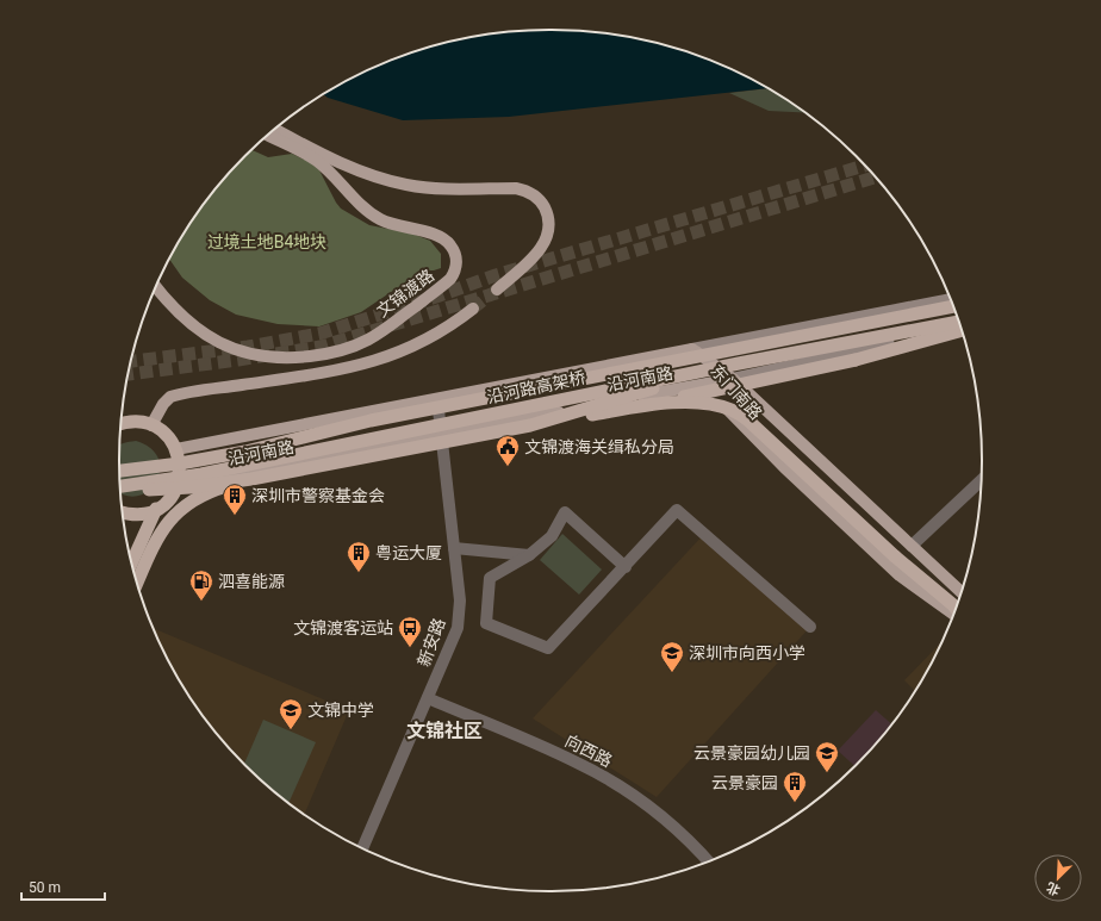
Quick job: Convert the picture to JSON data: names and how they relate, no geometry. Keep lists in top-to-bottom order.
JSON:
{
  "streets": {
    "highway": ["沿河路高架桥"],
    "main road": ["文锦渡路", "沿河南路", "东门南路"],
    "street": ["新安路", "向西路"]
  },
  "crossings": [
    ["沿河南路", "东门南路"],
    ["沿河南路", "新安路"],
    ["新安路", "向西路"]
  ],
  "districts": ["文锦社区"],
  "parks": ["过境土地B4地块"],
  "places": {
    "public building": ["文锦渡海关缉私分局"],
    "building": ["深圳市警察基金会", "粤运大厦", "云景豪园"],
    "fuel station": ["泗喜能源"],
    "bus stop": ["文锦渡客运站"],
    "school or university": ["深圳市向西小学", "文锦中学", "云景豪园幼儿园"]
  },
  "scale_bar": "50 m",
  "north": "bottom left"
}
